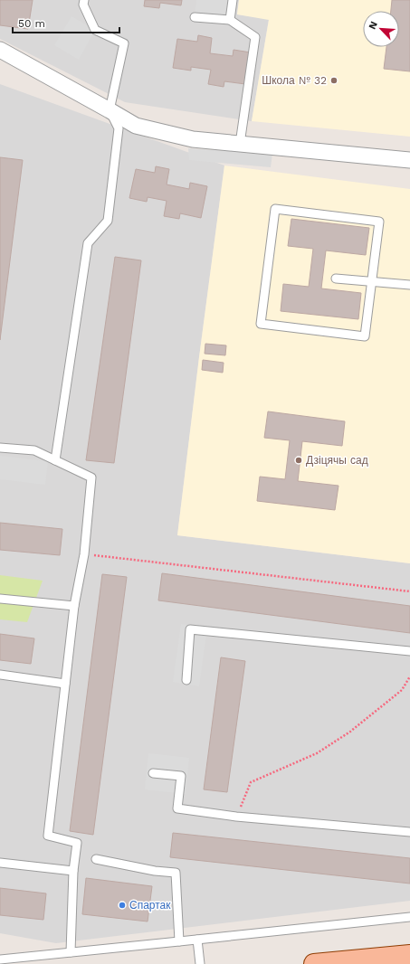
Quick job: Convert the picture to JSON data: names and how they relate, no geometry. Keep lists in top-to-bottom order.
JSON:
{
  "places": ["Школа № 32", "Дзіцячы сад", "Спартак"],
  "scale_bar": "50 m",
  "north": "top left"
}
